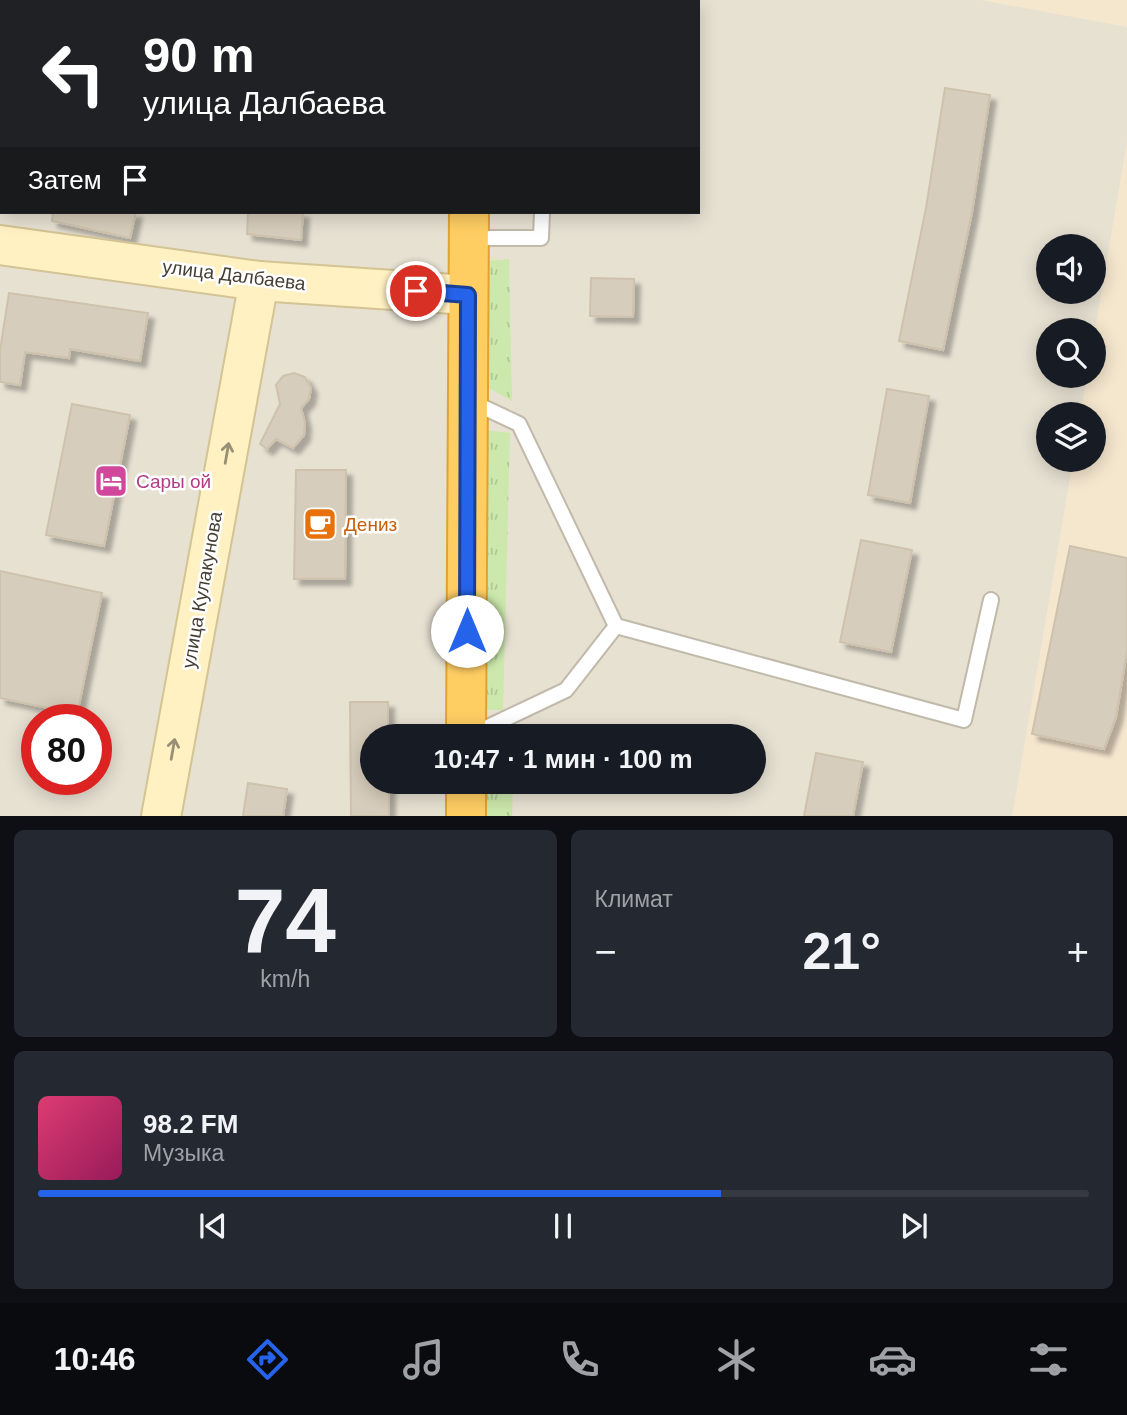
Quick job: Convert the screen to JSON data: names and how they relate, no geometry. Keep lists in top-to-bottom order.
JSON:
{
  "streets": {
    "street": ["улица Далбаева", "улица Кулакунова"]
  },
  "crossings": [
    ["улица Далбаева", "улица Кулакунова"]
  ],
  "one_way": ["улица Кулакунова"],
  "places": {
    "hotel": ["Сары ой"],
    "cafe": ["Дениз"]
  },
  "page": {
    "turn": ["90 m", "улица Далбаева"],
    "then": "Затем",
    "limit": "80",
    "trip": "10:47 · 1 мин · 100 m",
    "tile": [
      ["74", "km/h"],
      "Климат"
    ],
    "heat": ["−", "21°", "+"],
    "song": ["98.2 FM", "Музыка"],
    "tabs": "10:46"
  }
}
